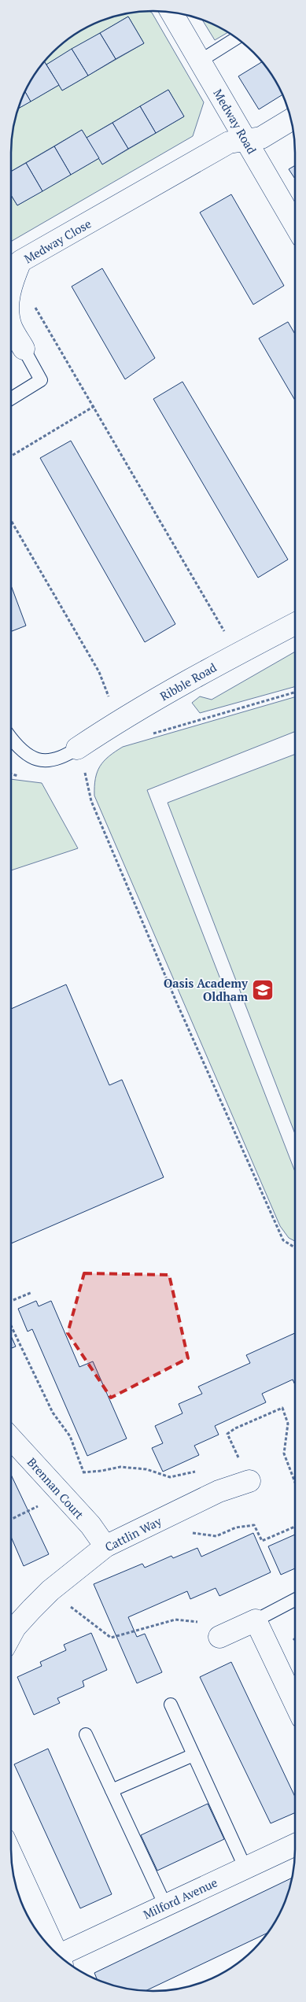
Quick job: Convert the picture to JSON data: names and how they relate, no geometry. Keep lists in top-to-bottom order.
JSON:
{
  "streets": {
    "street": [
      "Medway Road",
      "Medway Close",
      "Ribble Road",
      "Brennan Court",
      "Cattlin Way",
      "Milford Avenue"
    ]
  },
  "crossings": [
    ["Medway Road", "Medway Close"],
    ["Brennan Court", "Cattlin Way"]
  ],
  "places": {
    "school or university": ["Oasis Academy Oldham"]
  }
}
